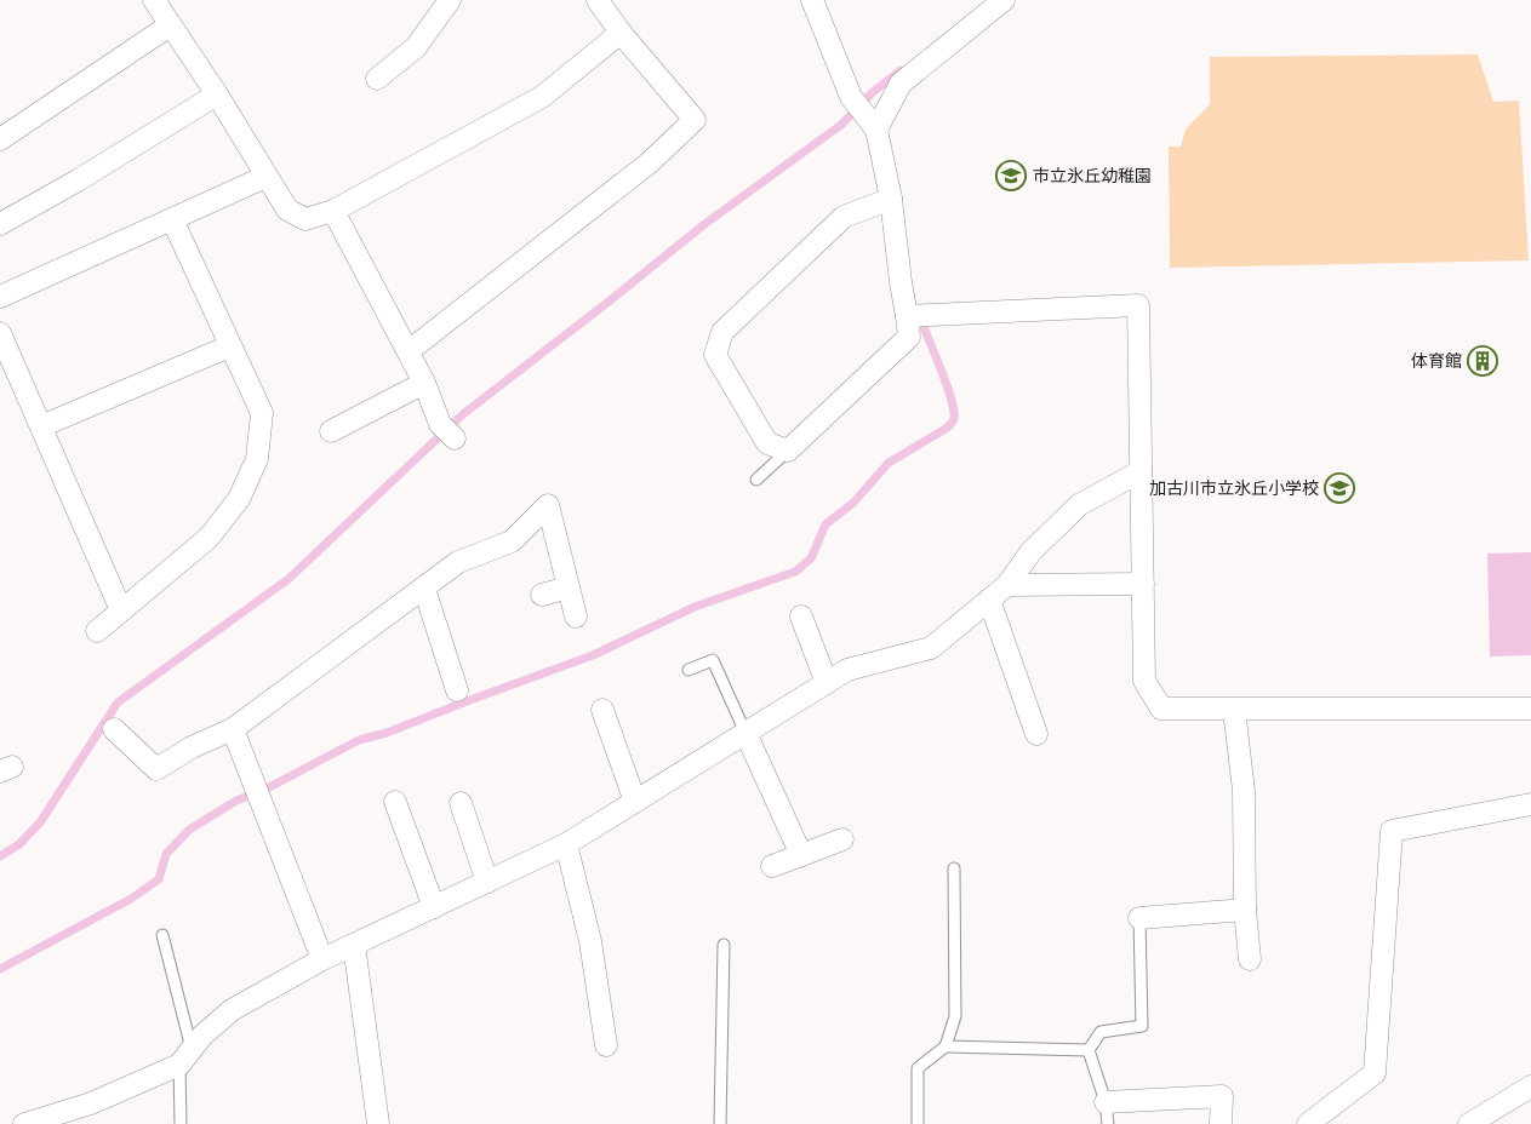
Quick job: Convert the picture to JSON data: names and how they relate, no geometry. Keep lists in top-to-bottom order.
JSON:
{
  "places": {
    "school or university": ["市立氷丘幼稚園", "加古川市立氷丘小学校"],
    "building": ["体育館"]
  }
}
